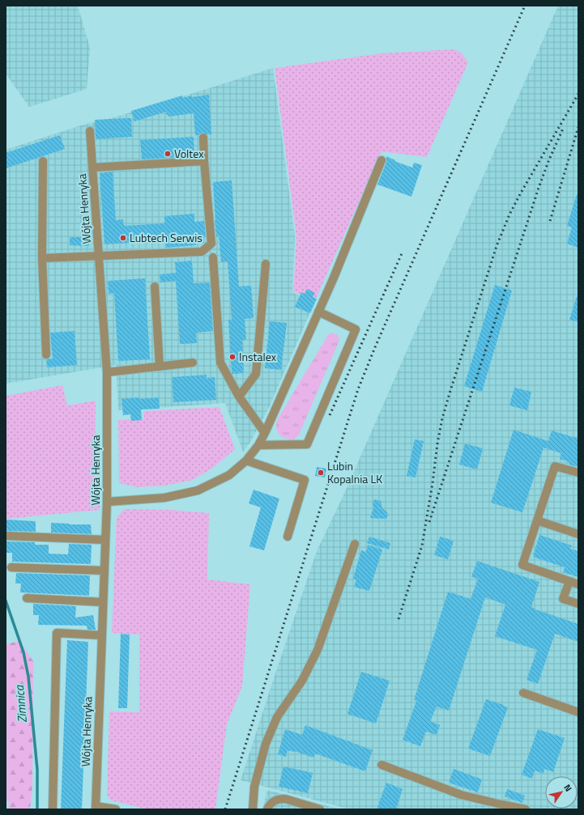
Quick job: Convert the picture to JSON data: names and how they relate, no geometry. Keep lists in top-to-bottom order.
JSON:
{
  "streets": {
    "street": ["Wójta Henryka"]
  },
  "water": ["Zimnica"],
  "places": [
    "Voltex",
    "Lubtech Serwis",
    "Instalex",
    "Lubin Kopalnia LK"
  ],
  "north": "top right"
}
